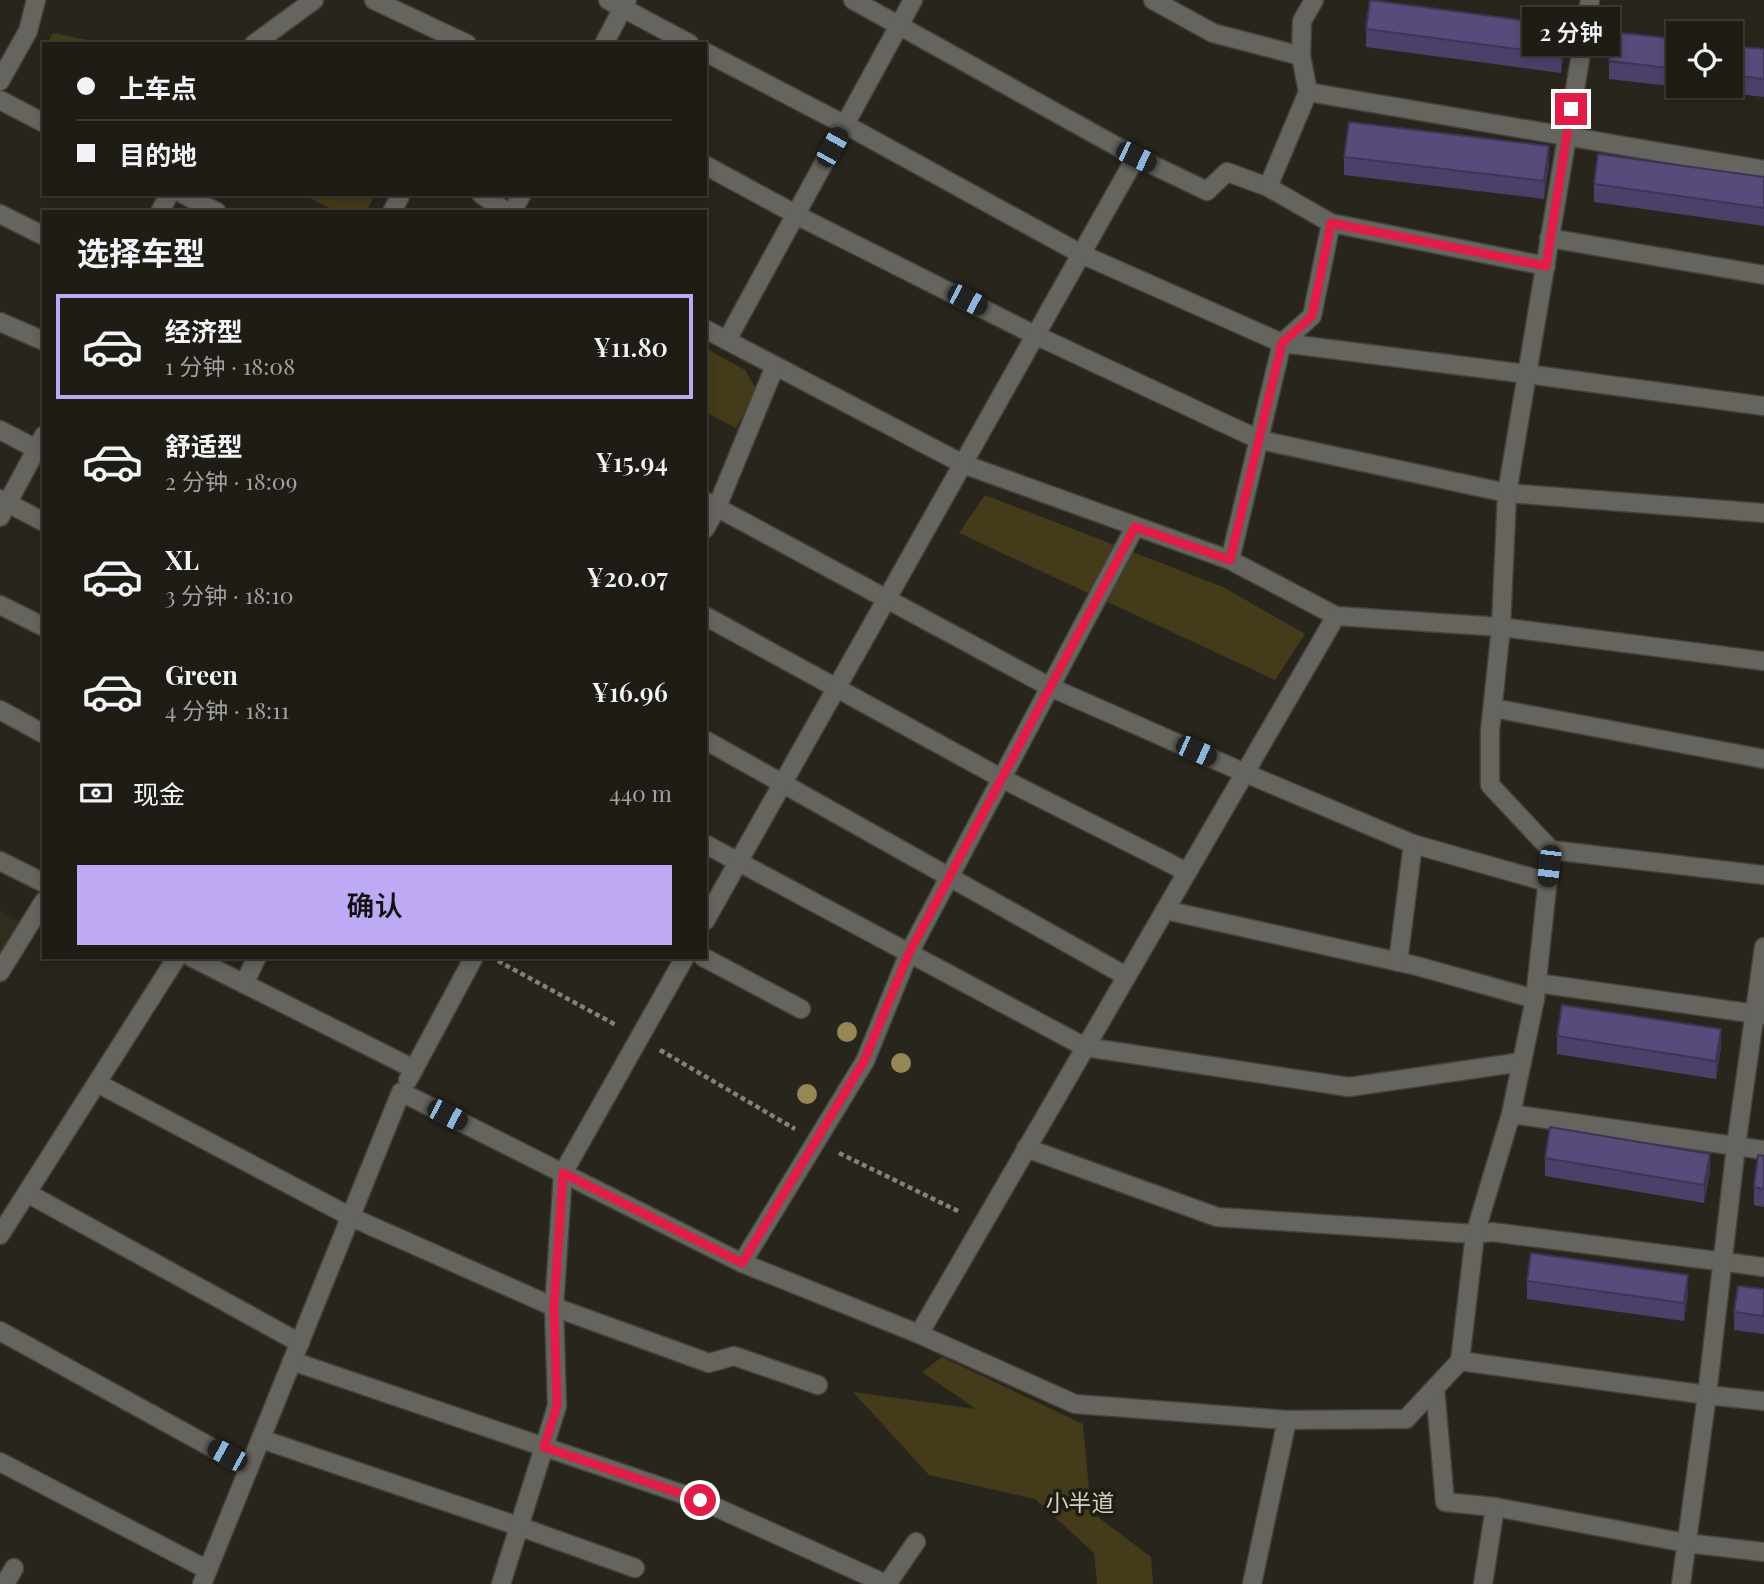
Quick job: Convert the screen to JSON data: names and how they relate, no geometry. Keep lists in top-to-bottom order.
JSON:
{
  "districts": ["小半道"],
  "page": {
    "bubble": "2 分钟",
    "banner": ["上车点", "目的地"],
    "heading": "选择车型",
    "list": [
      {
        "name": "经济型",
        "note": "1 分钟 · 18:08",
        "value": "¥11.80"
      },
      {
        "name": "舒适型",
        "note": "2 分钟 · 18:09",
        "value": "¥15.94"
      },
      {
        "name": "XL",
        "note": "3 分钟 · 18:10",
        "value": "¥20.07"
      },
      {
        "name": "Green",
        "note": "4 分钟 · 18:11",
        "value": "¥16.96"
      }
    ],
    "pay": ["现金", "440 m"],
    "buttons": "确认"
  }
}
